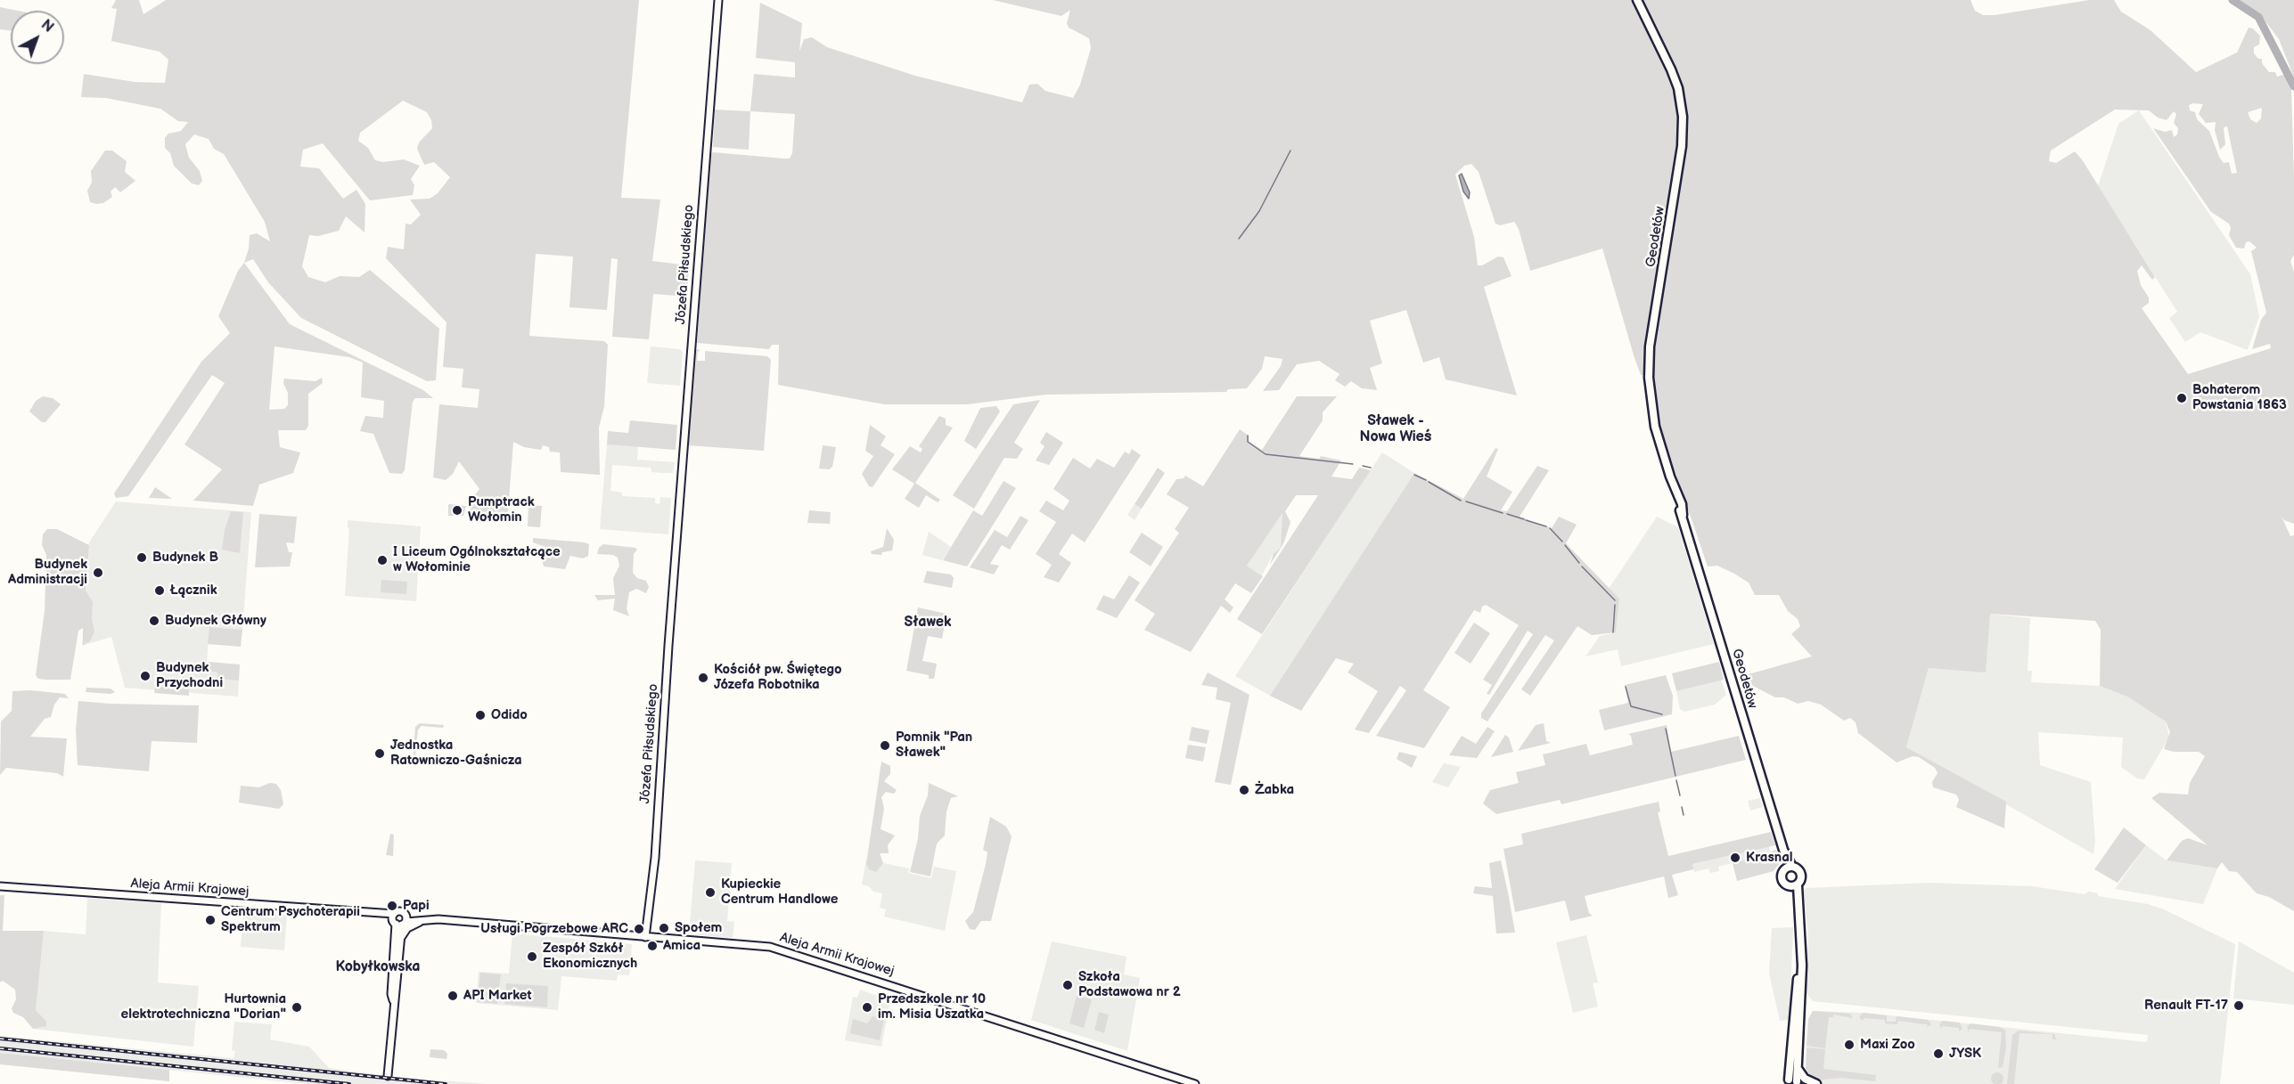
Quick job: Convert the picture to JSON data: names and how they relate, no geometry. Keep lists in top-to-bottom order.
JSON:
{
  "streets": {
    "main road": ["Geodetów"],
    "street": ["Józefa Piłsudskiego", "Aleja Armii Krajowej"]
  },
  "crossings": [
    ["Józefa Piłsudskiego", "Aleja Armii Krajowej"]
  ],
  "districts": ["Sławek - Nowa Wieś", "Sławek", "Kobyłkowska"],
  "places": [
    "Bohaterom Powstania 1863",
    "Pumptrack Wołomin",
    "Budynek B",
    "I Liceum Ogólnokształcące w Wołominie",
    "Budynek Administracji",
    "Łącznik",
    "Budynek Główny",
    "Budynek Przychodni",
    "Kościół pw. Świętego Józefa Robotnika",
    "Odido",
    "Pomnik \"Pan Sławek\"",
    "Jednostka Ratowniczo-Gaśnicza",
    "Żabka",
    "Krasnal",
    "Kupieckie Centrum Handlowe",
    "Papi",
    "Centrum Psychoterapii Spektrum",
    "Społem",
    "Usługi Pogrzebowe ARC",
    "Amica",
    "Zespół Szkół Ekonomicznych",
    "Szkoła Podstawowa nr 2",
    "API Market",
    "Renault FT-17",
    "Hurtownia elektrotechniczna \"Dorian\"",
    "Przedszkole nr 10 im. Misia Uszatka",
    "Maxi Zoo",
    "JYSK"
  ],
  "north": "top right"
}
